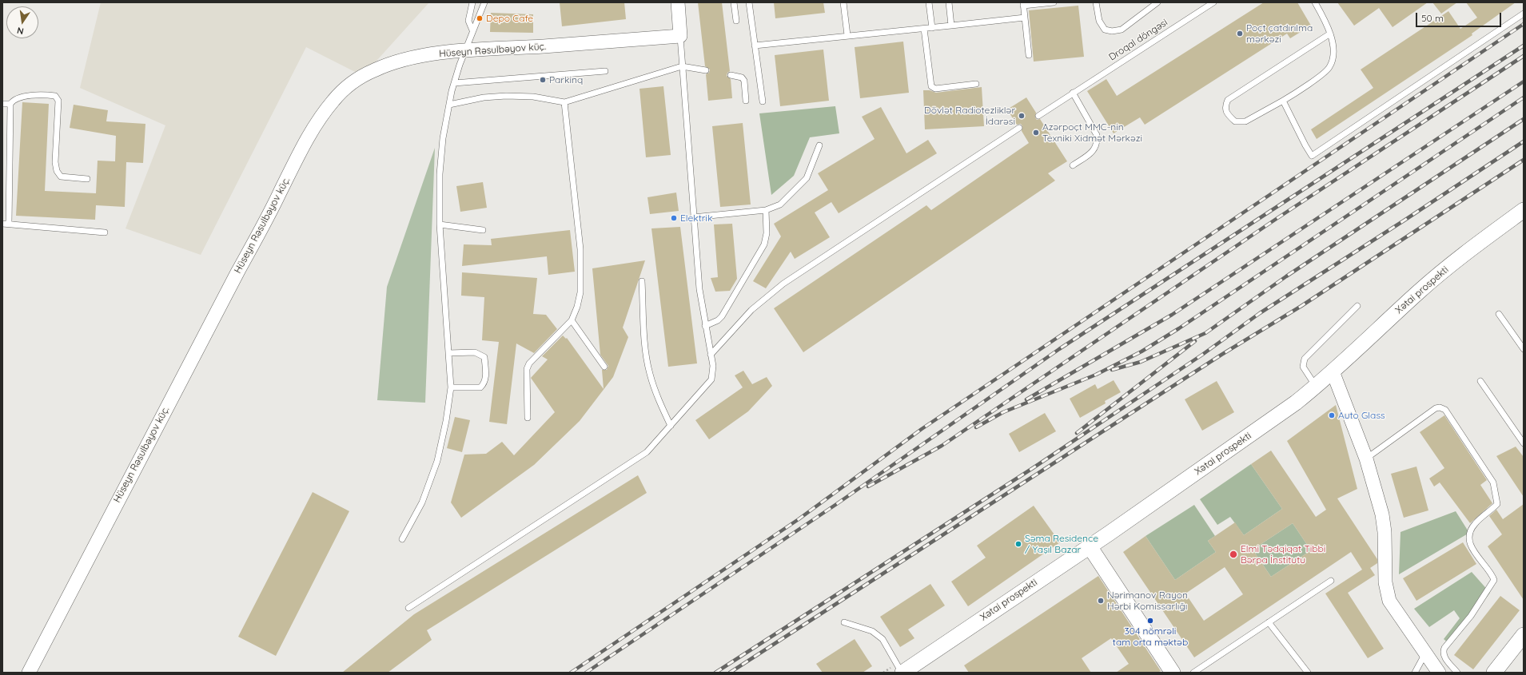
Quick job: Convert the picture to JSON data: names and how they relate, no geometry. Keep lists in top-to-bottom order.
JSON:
{
  "streets": {
    "main road": ["Xətai prospekti"],
    "street": ["Hüseyn Rəsulbəyov küç."],
    "lane": ["Droqal döngəsi"]
  },
  "places": [
    "Depo Cafe",
    "Poçt çatdırılma mərkəzi",
    "Parkinq",
    "Dövlət Radiotezliklər İdarəsi",
    "Azərpoçt MMC-nin Texniki Xidmət Mərkəzi",
    "Elektrik",
    "Auto Glass",
    "Səma Residence / Yaşıl Bazar",
    "Elmi Tədqiqat Tibbi Bərpa İnstitutu",
    "Nərimanov Rayon Hərbi Komissarlığı",
    "304 nömrəli tam orta məktəb"
  ],
  "scale_bar": "50 m",
  "north": "bottom"
}
